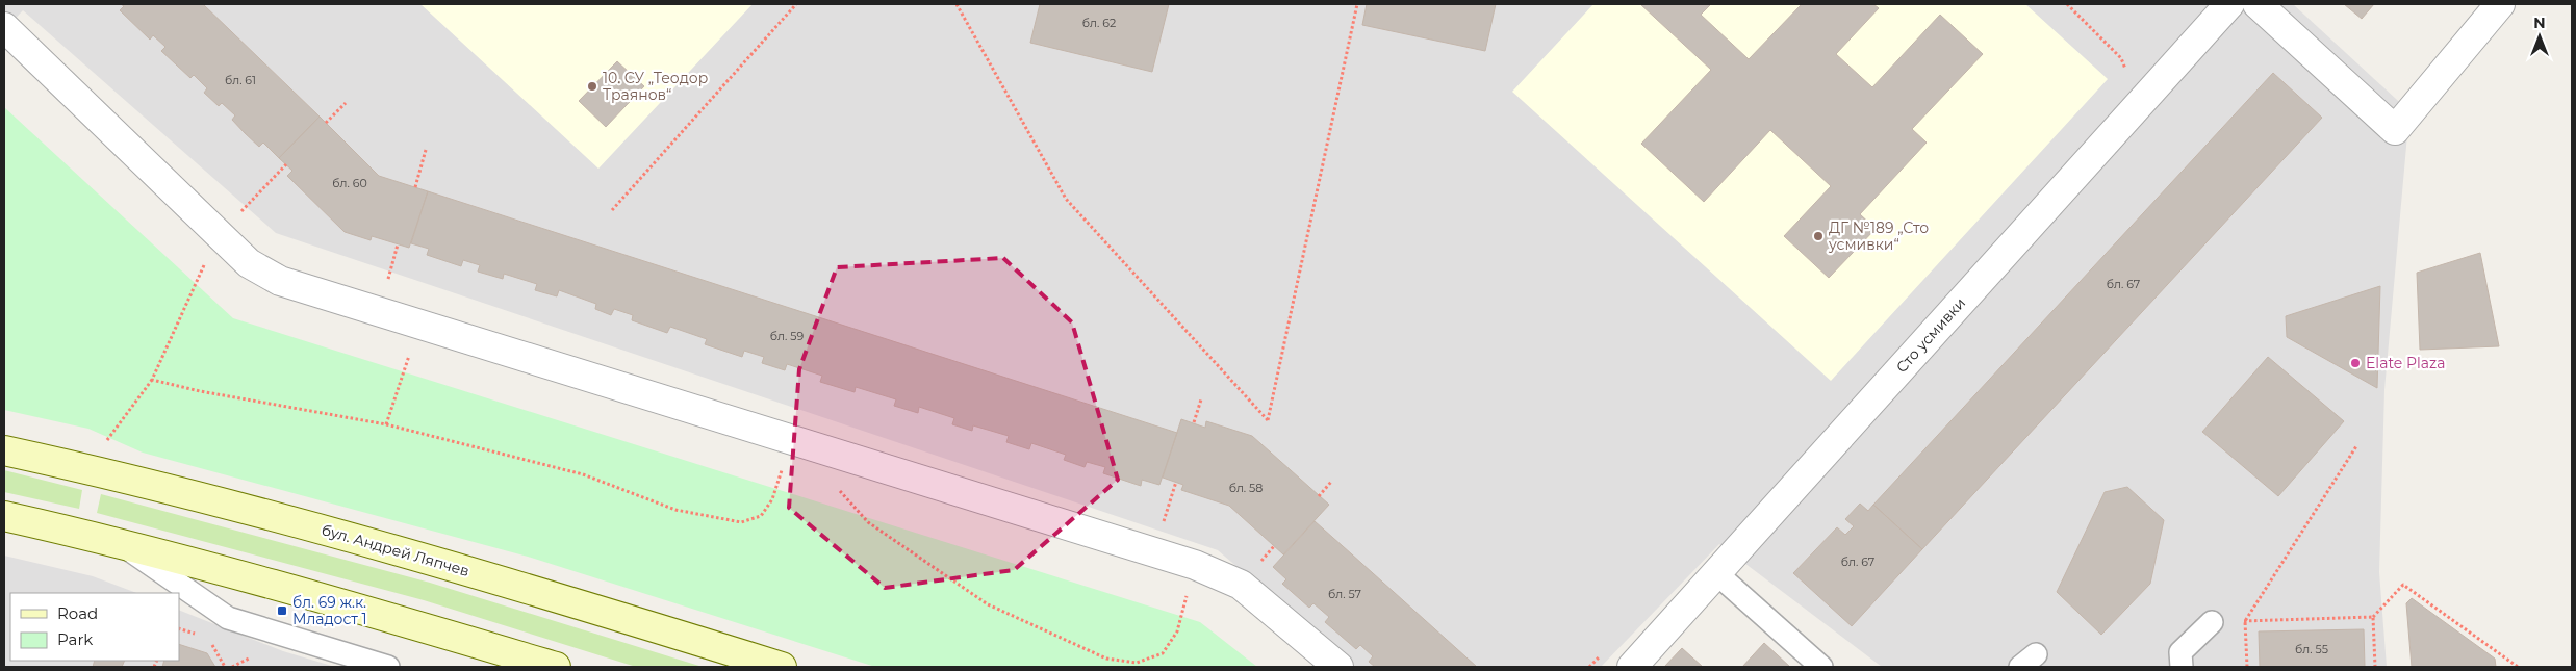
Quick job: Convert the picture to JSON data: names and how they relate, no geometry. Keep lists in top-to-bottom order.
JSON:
{
  "streets": {
    "main road": ["бул. Андрей Ляпчев"],
    "street": ["Сто усмивки"]
  },
  "places": {
    "other": ["10. СУ „Теодор Траянов“", "ДГ №189 „Сто усмивки“", "Elate Plaza"],
    "transit": ["бл. 69 ж.к. Младост 1"]
  },
  "house_numbers": [
    "бл. 62",
    "бл. 61",
    "бл. 60",
    "бл. 67",
    "бл. 59",
    "бл. 58",
    "бл. 67",
    "бл. 57",
    "бл. 55"
  ],
  "legend": ["Road", "Park"],
  "north": "top"
}
